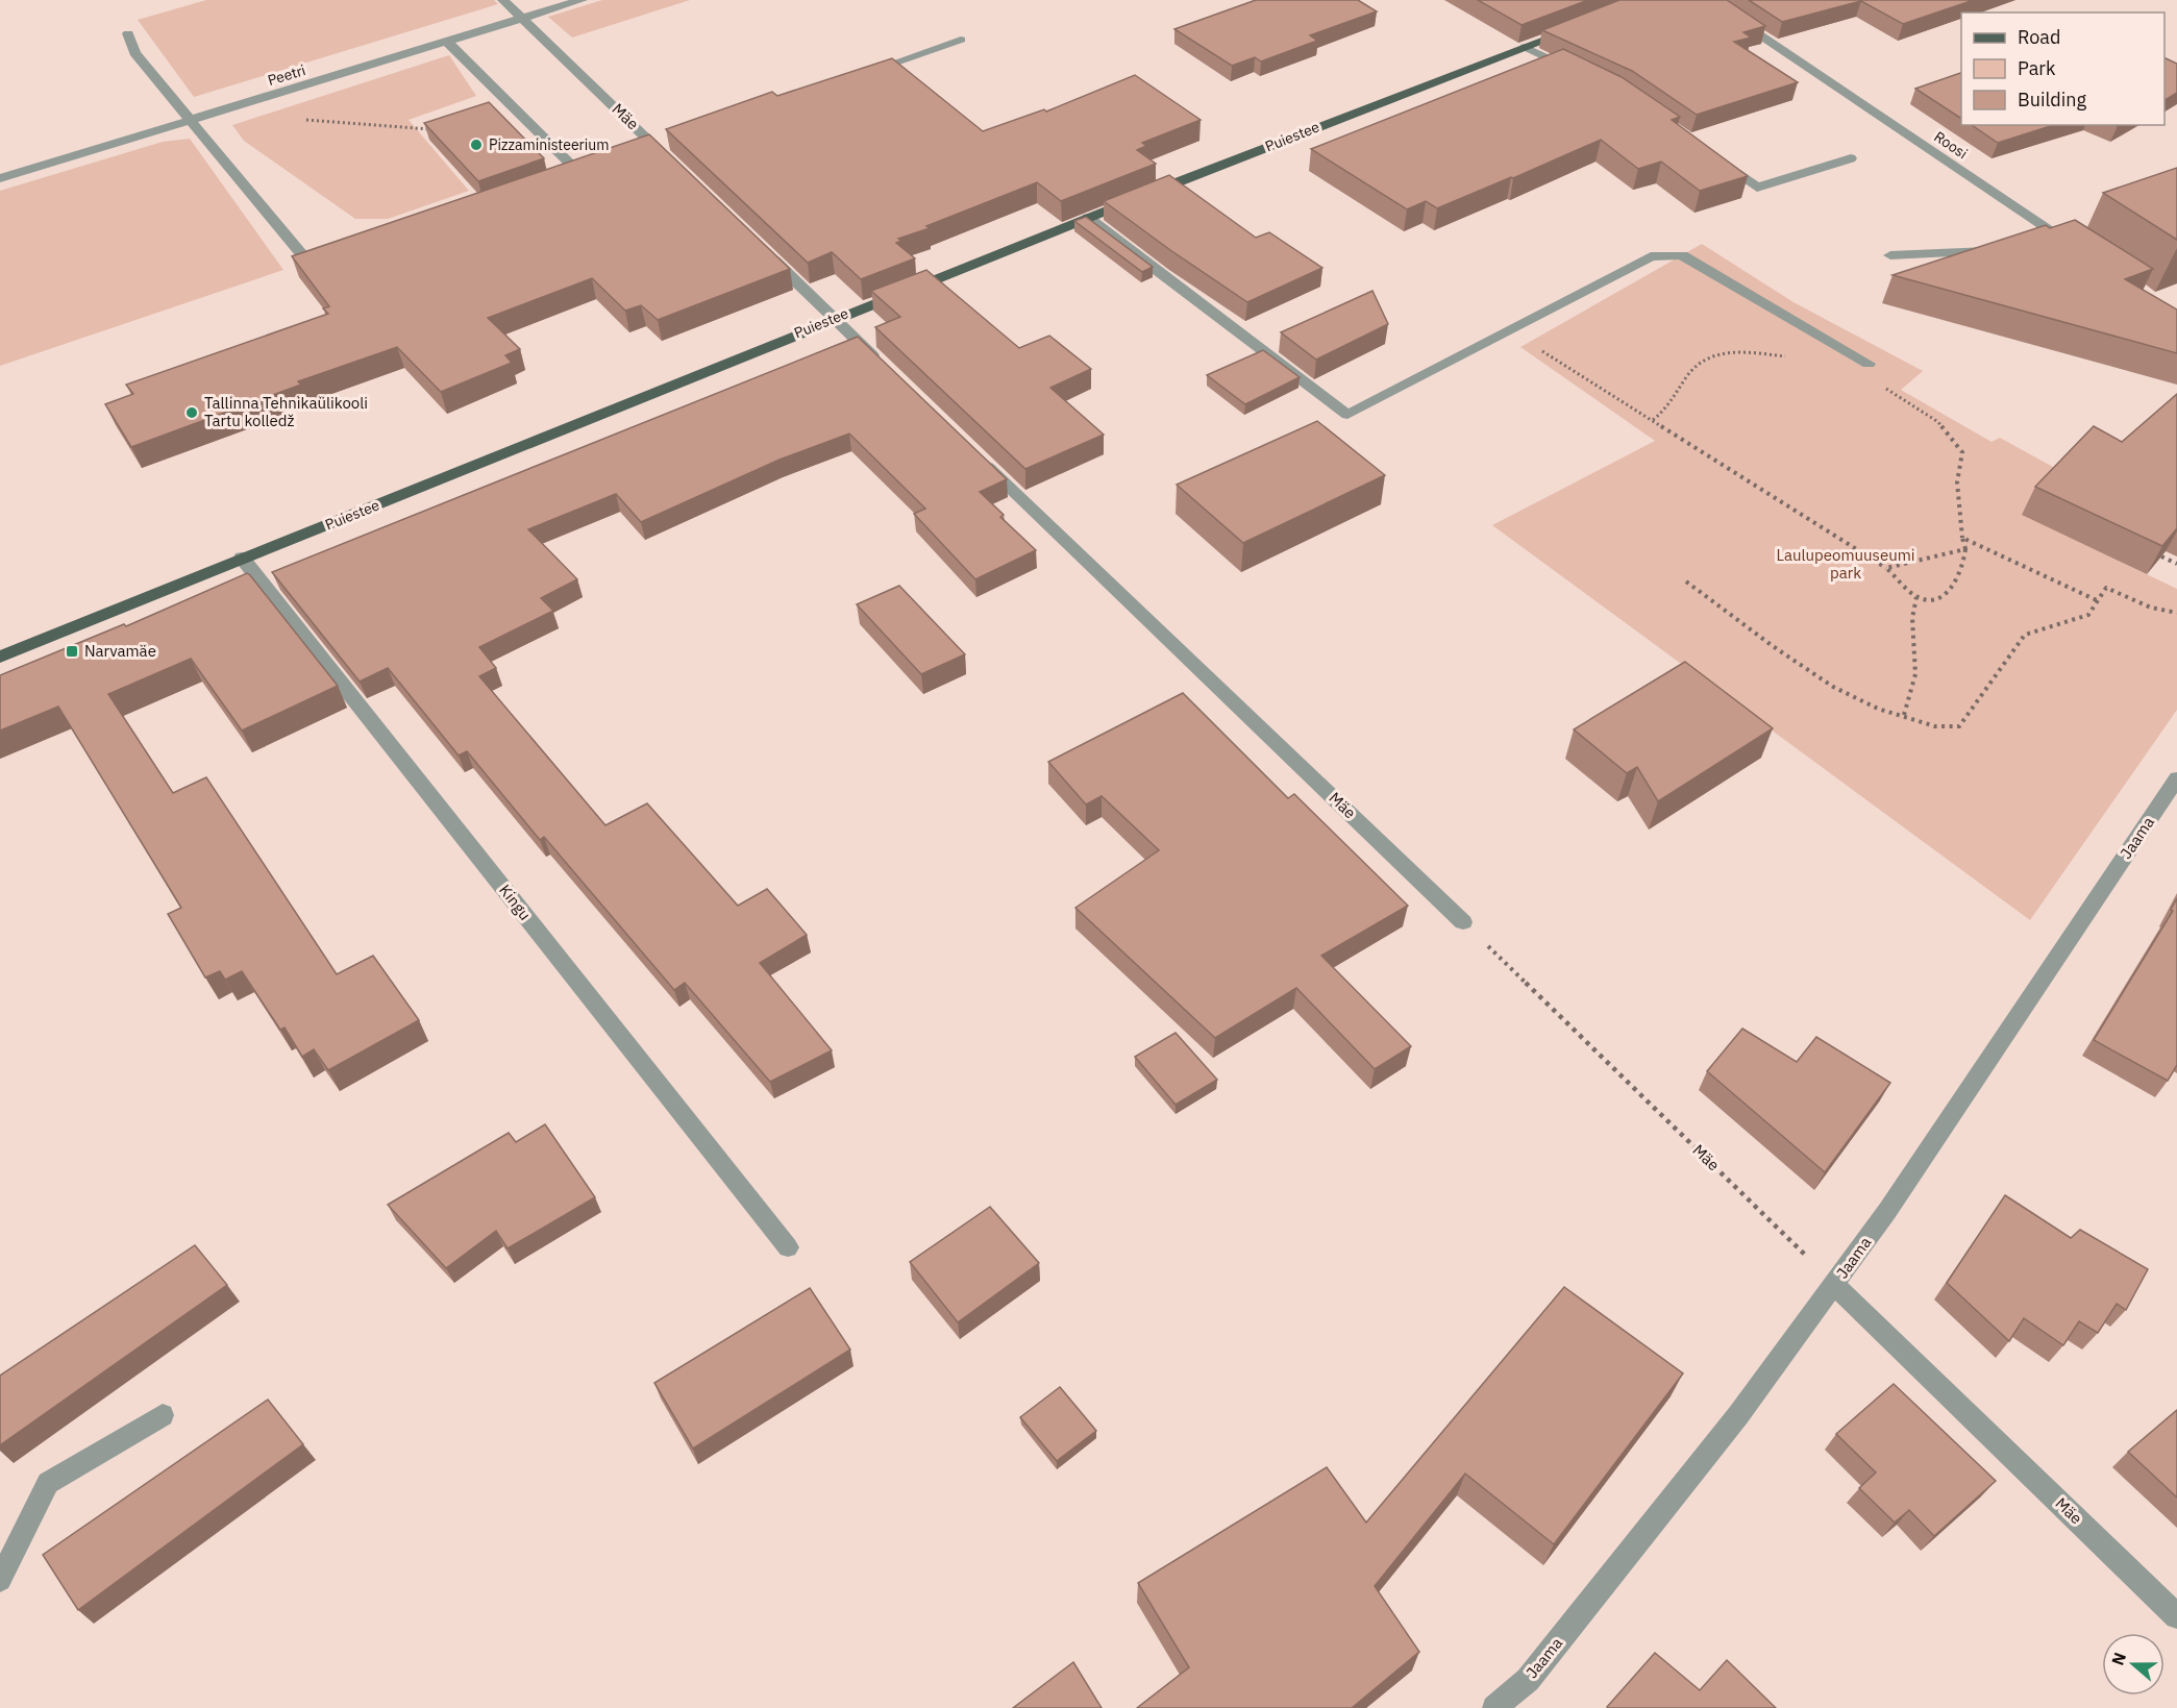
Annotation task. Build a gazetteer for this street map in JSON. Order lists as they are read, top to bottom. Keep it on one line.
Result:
{"streets":{"main road":["Puiestee"],"street":["Peetri","Mäe","Roosi","Jaama","Kingu"]},"crossings":[["Peetri","Mäe"],["Mäe","Jaama"],["Puiestee","Kingu"]],"parks":["Laulupeomuuseumi park"],"places":{"other":["Pizzaministeerium","Tallinna Tehnikaülikooli Tartu kolledž"],"transit":["Narvamäe"]},"legend":["Road","Park","Building"],"north":"left"}
